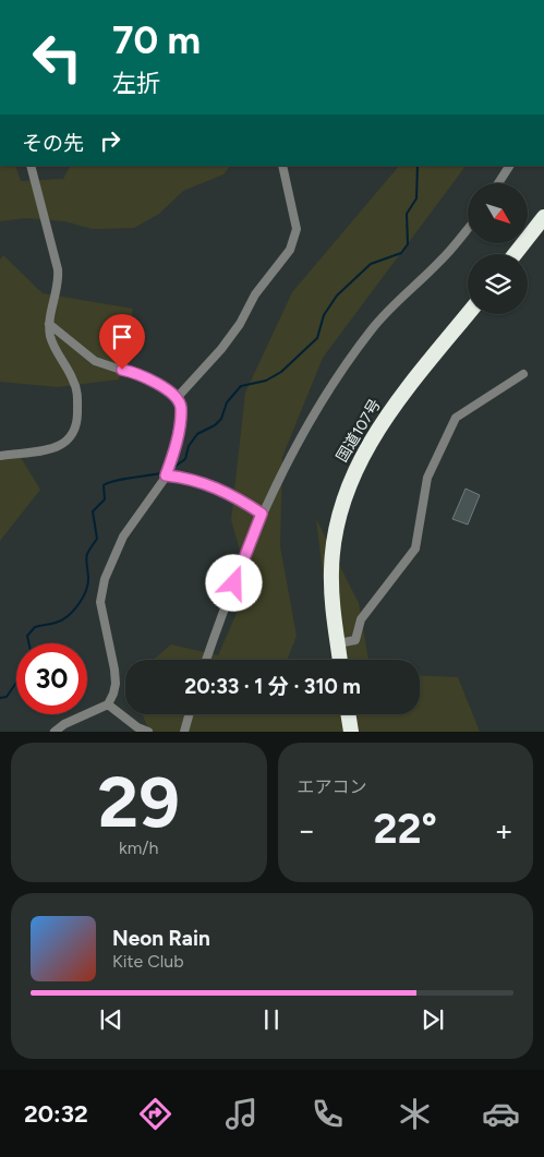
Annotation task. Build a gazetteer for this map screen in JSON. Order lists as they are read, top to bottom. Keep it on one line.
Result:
{"streets":{"highway":["国道107号"]},"north":"bottom right","page":{"turn":["70 m","左折"],"then":"その先","limit":"30","trip":"20:33 · 1 分 · 310 m","tile":[["29","km/h"],"エアコン"],"heat":["−","22°","+"],"song":["Neon Rain","Kite Club"],"tabs":"20:32"}}
